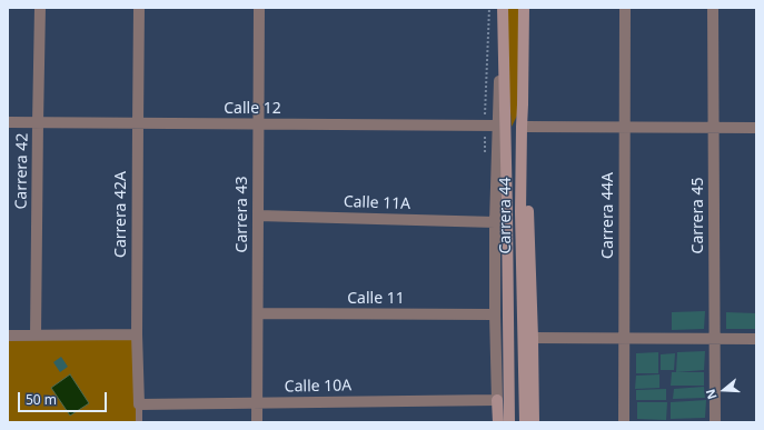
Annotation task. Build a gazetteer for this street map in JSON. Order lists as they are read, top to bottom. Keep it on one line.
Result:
{"streets":{"main road":["Carrera 44"],"street":["Calle 12","Carrera 42","Calle 11A","Carrera 42A","Carrera 43","Carrera 44A","Carrera 45","Calle 11","Calle 10A"]},"crossings":[["Calle 12","Carrera 42"],["Calle 12","Carrera 42A"],["Calle 12","Carrera 43"],["Calle 12","Carrera 44"],["Calle 11A","Carrera 43"],["Calle 11A","Carrera 44"],["Carrera 42A","Calle 10A"],["Carrera 43","Calle 11"],["Carrera 43","Calle 10A"],["Carrera 44","Calle 11"],["Carrera 44","Calle 10A"]],"scale_bar":"50 m","north":"left"}
